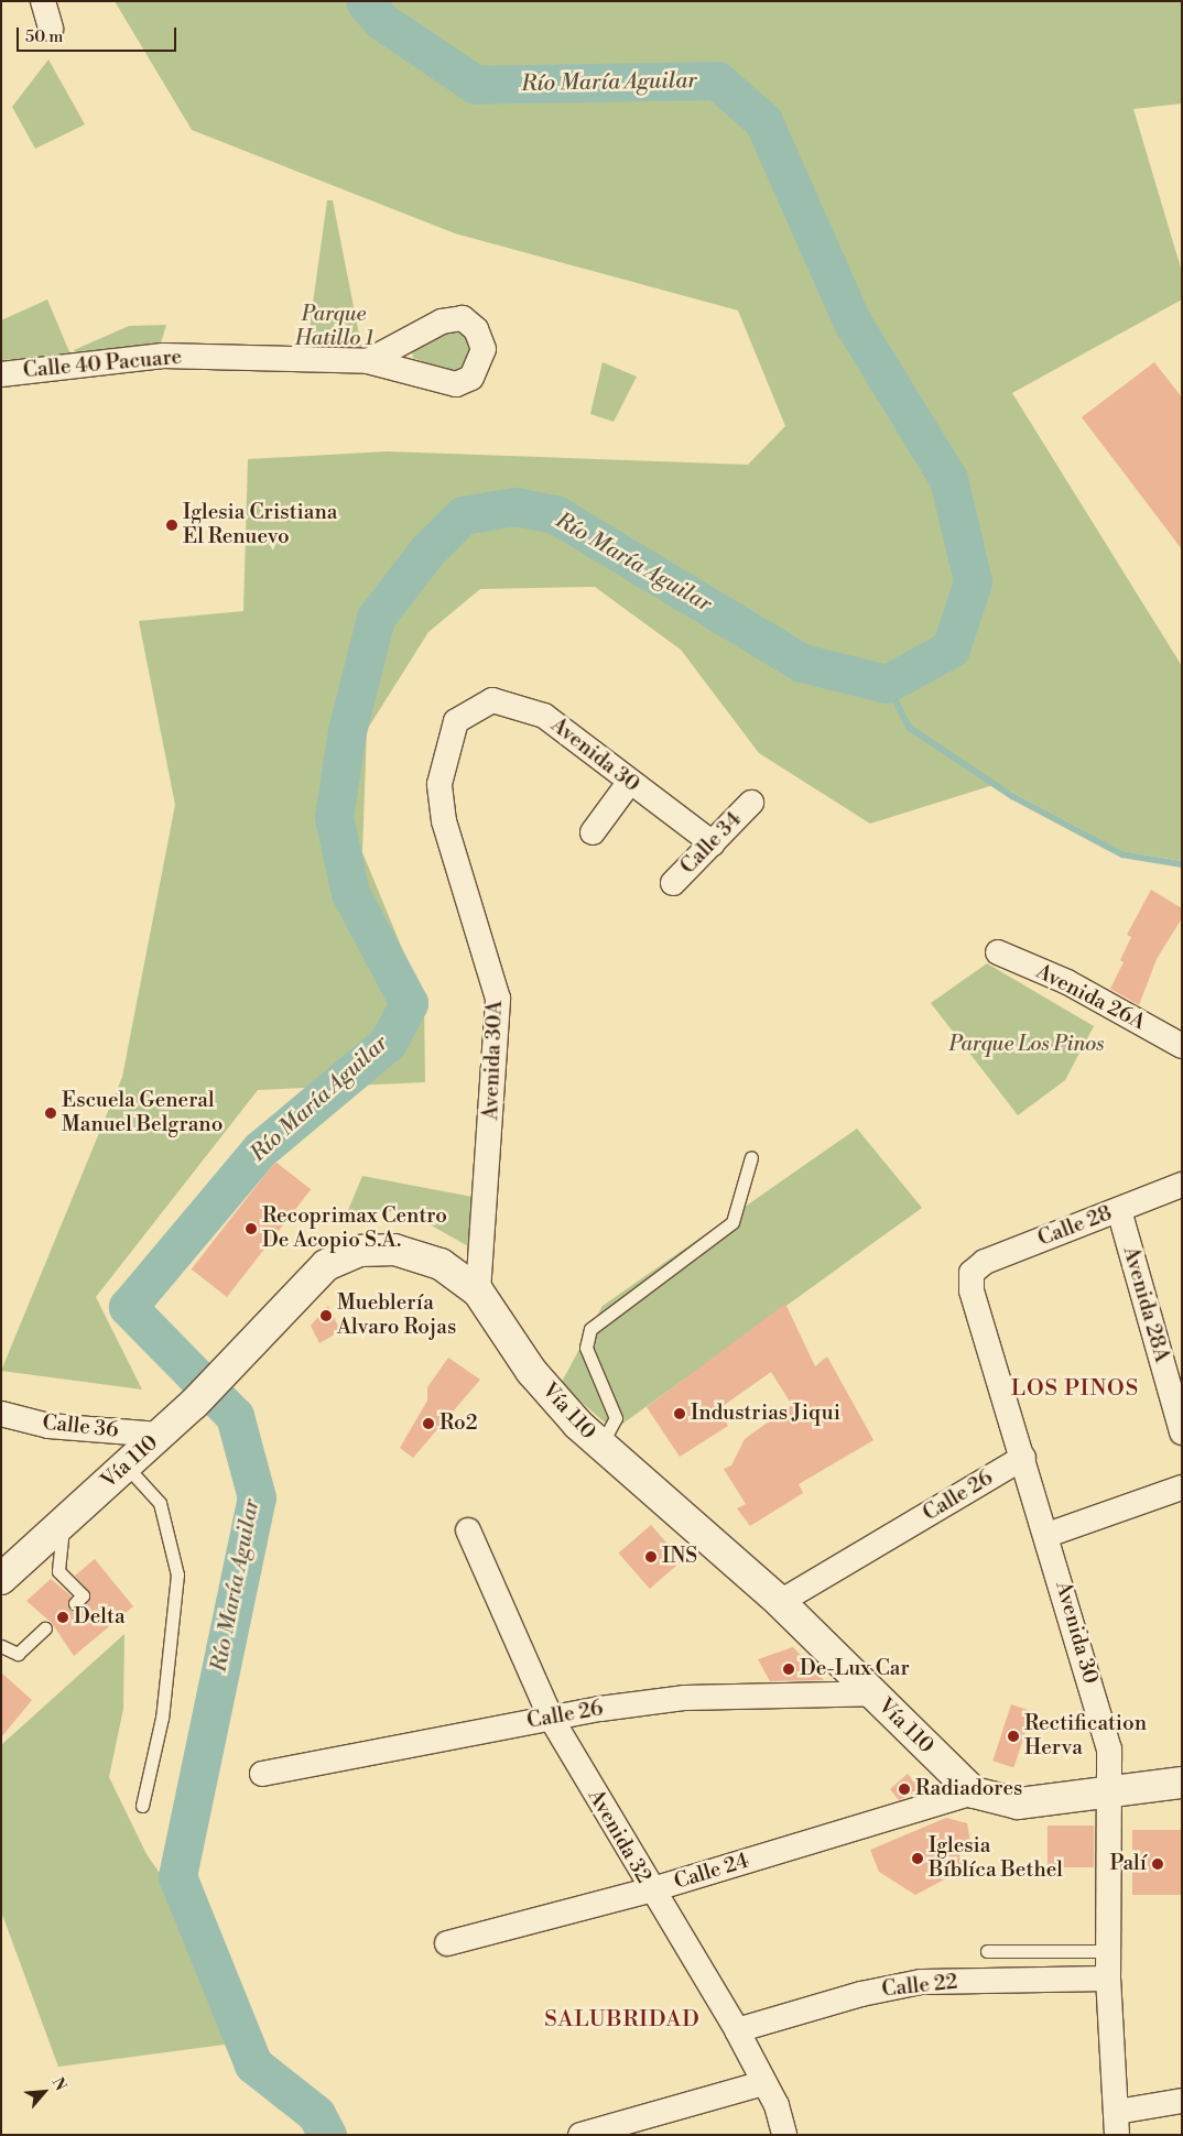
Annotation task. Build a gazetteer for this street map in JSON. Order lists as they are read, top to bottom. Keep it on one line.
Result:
{"streets":{"main road":["Vía 110"],"street":["Calle 40 Pacuare","Avenida 30","Calle 34","Avenida 26A","Avenida 30A","Calle 28","Avenida 28A","Calle 36","Calle 26","Avenida 32","Calle 24","Calle 22"]},"crossings":[["Avenida 30","Calle 34"],["Avenida 30","Avenida 30A"],["Avenida 30","Calle 28"],["Avenida 30","Calle 26"],["Avenida 30","Calle 22"],["Avenida 30A","Vía 110"],["Calle 28","Avenida 28A"],["Vía 110","Calle 36"],["Vía 110","Calle 26"],["Vía 110","Calle 24"],["Calle 26","Avenida 32"],["Avenida 32","Calle 24"],["Avenida 32","Calle 22"]],"districts":["LOS PINOS","SALUBRIDAD"],"water":["Río María Aguilar"],"parks":["Parque Hatillo 1","Parque Los Pinos"],"places":["Iglesia Cristiana El Renuevo","Escuela General Manuel Belgrano","Recoprimax Centro De Acopio S.A.","Mueblería Alvaro Rojas","Industrias Jiqui","Ro2","INS","Delta","De-Lux Car","Rectification Herva","Radiadores","Iglesia Bíblíca Bethel","Palí"],"scale_bar":"50 m","north":"top right"}
